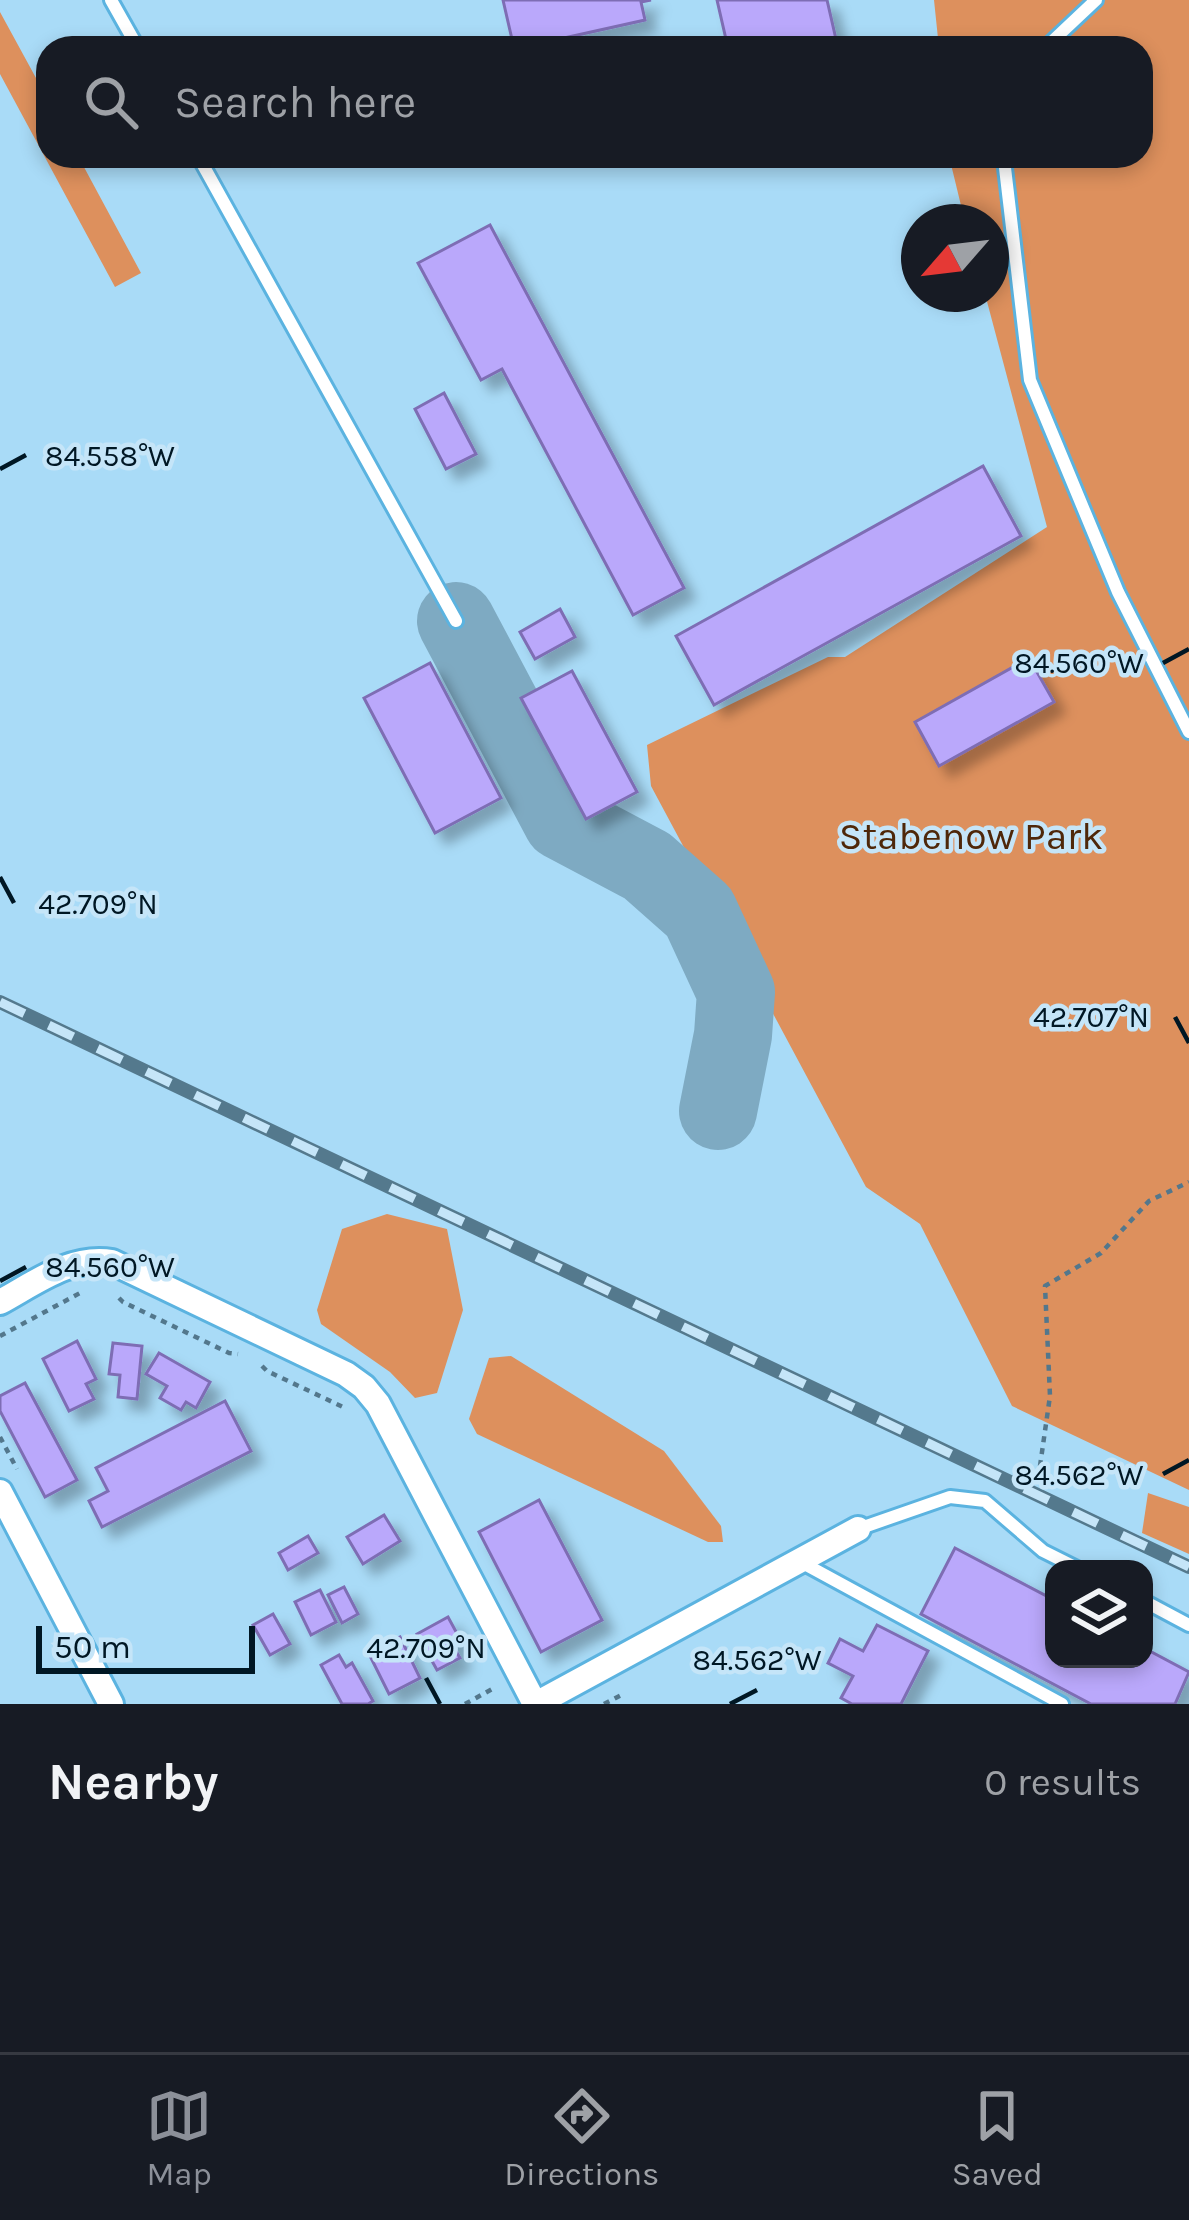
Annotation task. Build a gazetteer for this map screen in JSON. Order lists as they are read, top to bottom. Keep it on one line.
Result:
{"parks":["Stabenow Park"],"scale_bar":"50 m","north":"bottom left","page":{"search":"Search here","scale":"50 m","heading":["Nearby","0 results"],"nav":["Map","Directions","Saved"]},"coordinates":["84.558°W","84.560°W","42.709°N","42.707°N","84.562°W"]}
